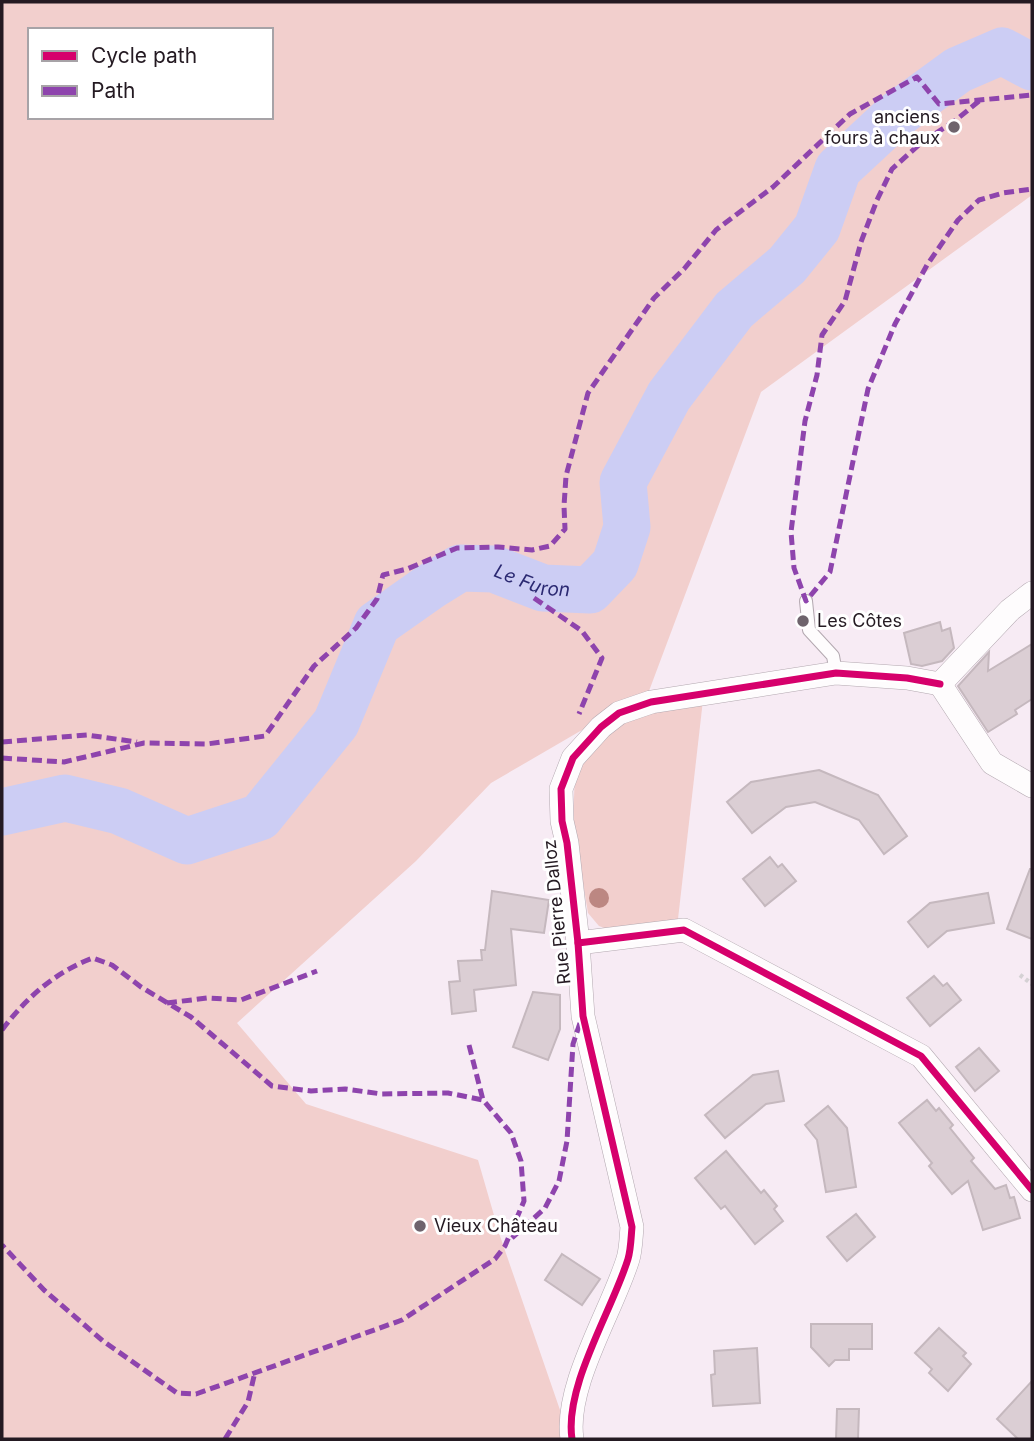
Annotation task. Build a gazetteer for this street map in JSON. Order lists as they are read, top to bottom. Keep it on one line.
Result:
{"streets":{"street":["Rue Pierre Dalloz"]},"water":["Le Furon"],"places":["anciens fours à chaux","Les Côtes","Vieux Château"],"legend":["Cycle path","Path"]}
